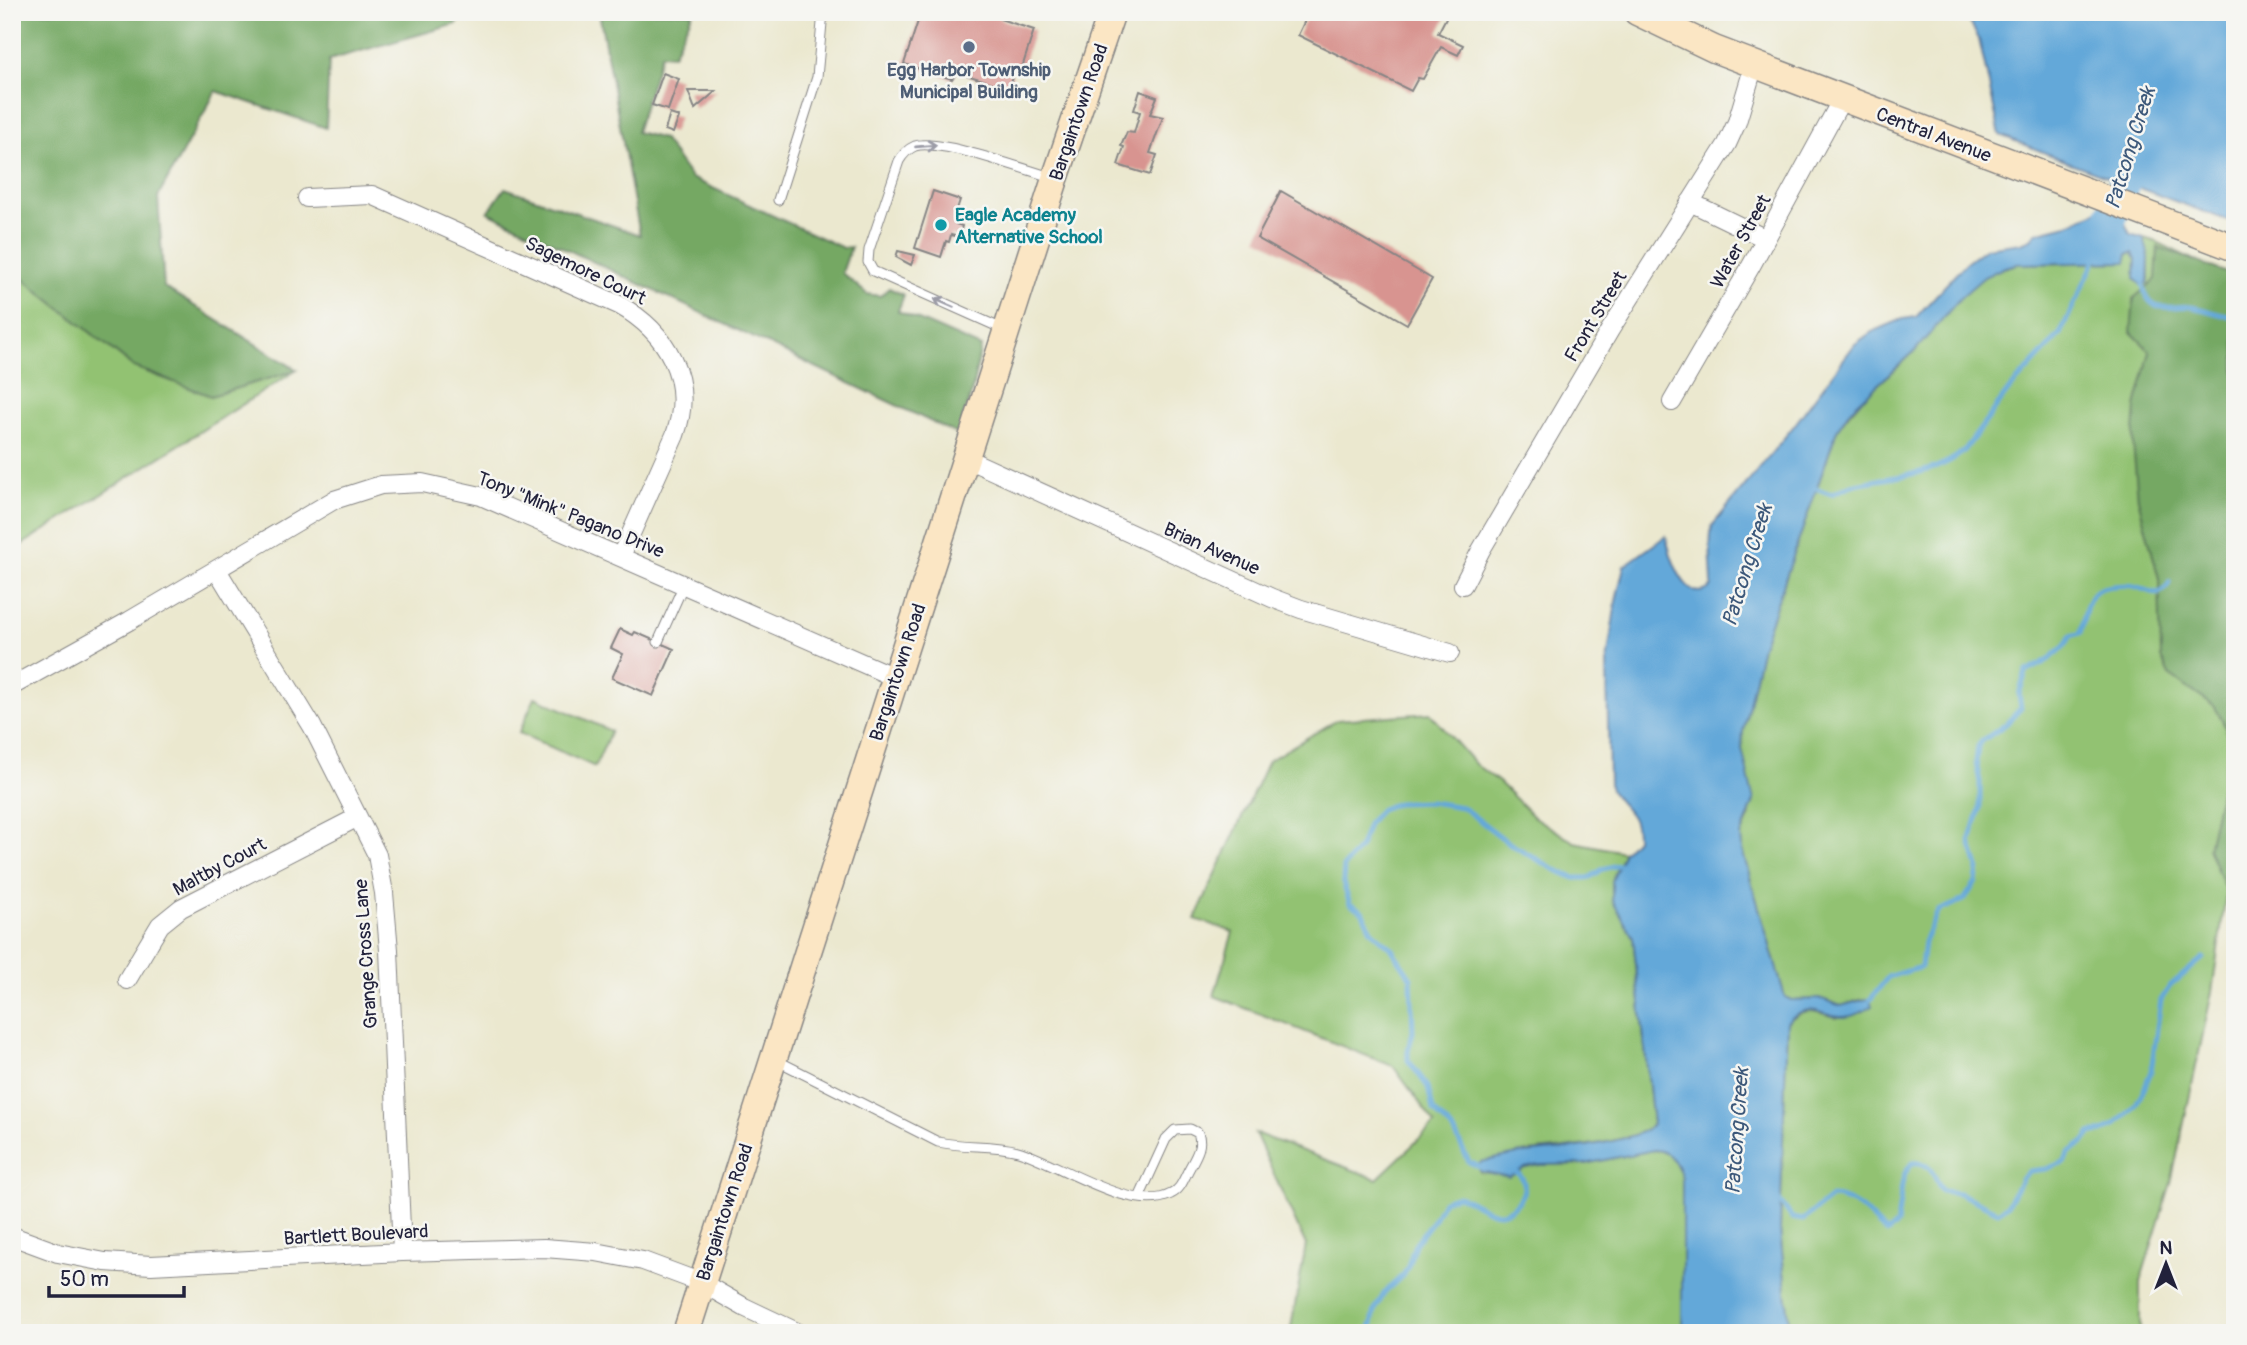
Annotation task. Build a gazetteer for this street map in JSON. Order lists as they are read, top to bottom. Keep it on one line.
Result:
{"streets":{"main road":["Bargaintown Road","Central Avenue"],"street":["Water Street","Sagemore Court","Front Street","Tony \"Mink\" Pagano Drive","Brian Avenue","Maltby Court","Grange Cross Lane","Bartlett Boulevard"]},"crossings":[["Bargaintown Road","Tony \"Mink\" Pagano Drive"],["Bargaintown Road","Brian Avenue"],["Bargaintown Road","Bartlett Boulevard"],["Central Avenue","Water Street"],["Central Avenue","Front Street"],["Sagemore Court","Tony \"Mink\" Pagano Drive"],["Tony \"Mink\" Pagano Drive","Grange Cross Lane"],["Maltby Court","Grange Cross Lane"],["Grange Cross Lane","Bartlett Boulevard"]],"water":["Patcong Creek"],"places":["Egg Harbor Township Municipal Building","Eagle Academy Alternative School"],"scale_bar":"50 m","north":"top"}
